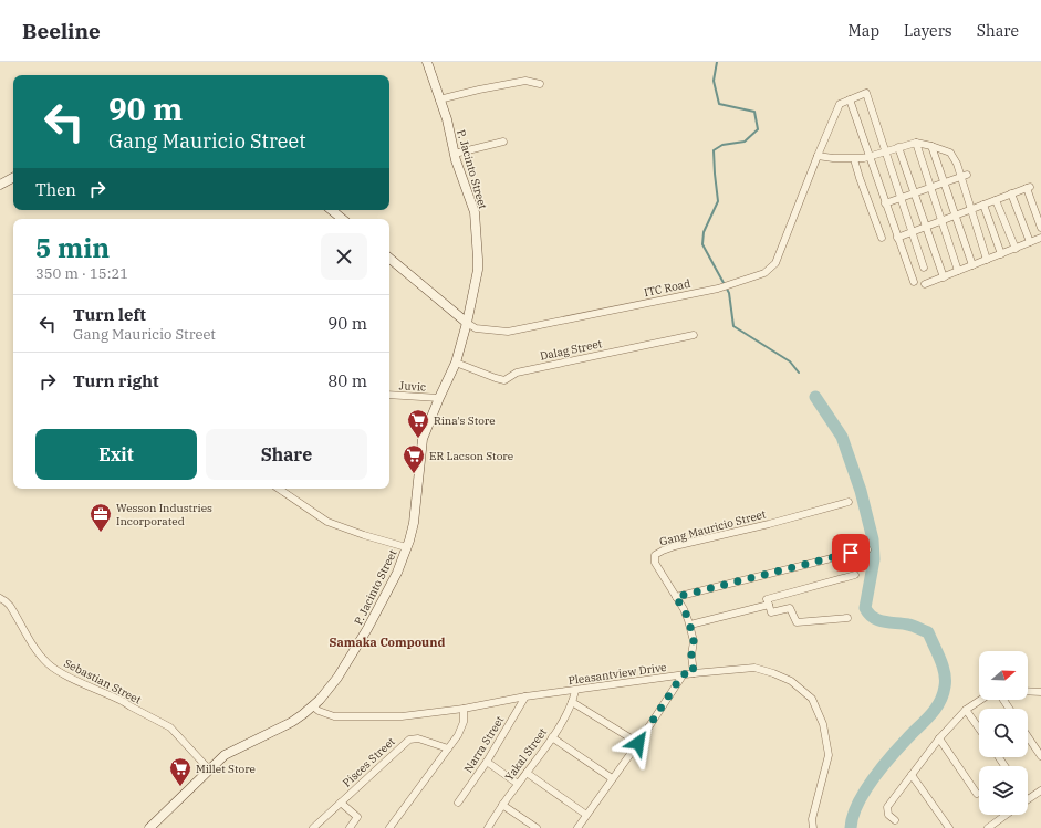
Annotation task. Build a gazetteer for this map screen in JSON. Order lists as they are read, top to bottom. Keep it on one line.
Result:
{"streets":{"street":["P. Jacinto Street","ITC Road","Dalag Street","Juvic","Gang Mauricio Street","Pleasantview Drive","Sebastian Street","Narra Street","Yakal Street","Pisces Street"]},"crossings":[["P. Jacinto Street","ITC Road"],["P. Jacinto Street","Dalag Street"],["P. Jacinto Street","Juvic"],["P. Jacinto Street","Pleasantview Drive"],["P. Jacinto Street","Sebastian Street"],["Gang Mauricio Street","Pleasantview Drive"],["Pleasantview Drive","Narra Street"],["Pleasantview Drive","Yakal Street"]],"districts":["Samaka Compound"],"places":{"supermarket":["Rina's Store","ER Lacson Store","Millet Store"],"office":["Wesson Industries Incorporated"]},"north":"right","page":{"header":"Beeline","nav":["Map","Layers","Share"],"turn":["90 m","Gang Mauricio Street"],"then":"Then","heading":["5 min","350 m · 15:21"],"list":[{"name":"Turn left","note":"Gang Mauricio Street","value":"90 m"},{"name":"Turn right","value":"80 m"}],"buttons":["Exit","Share"]}}
